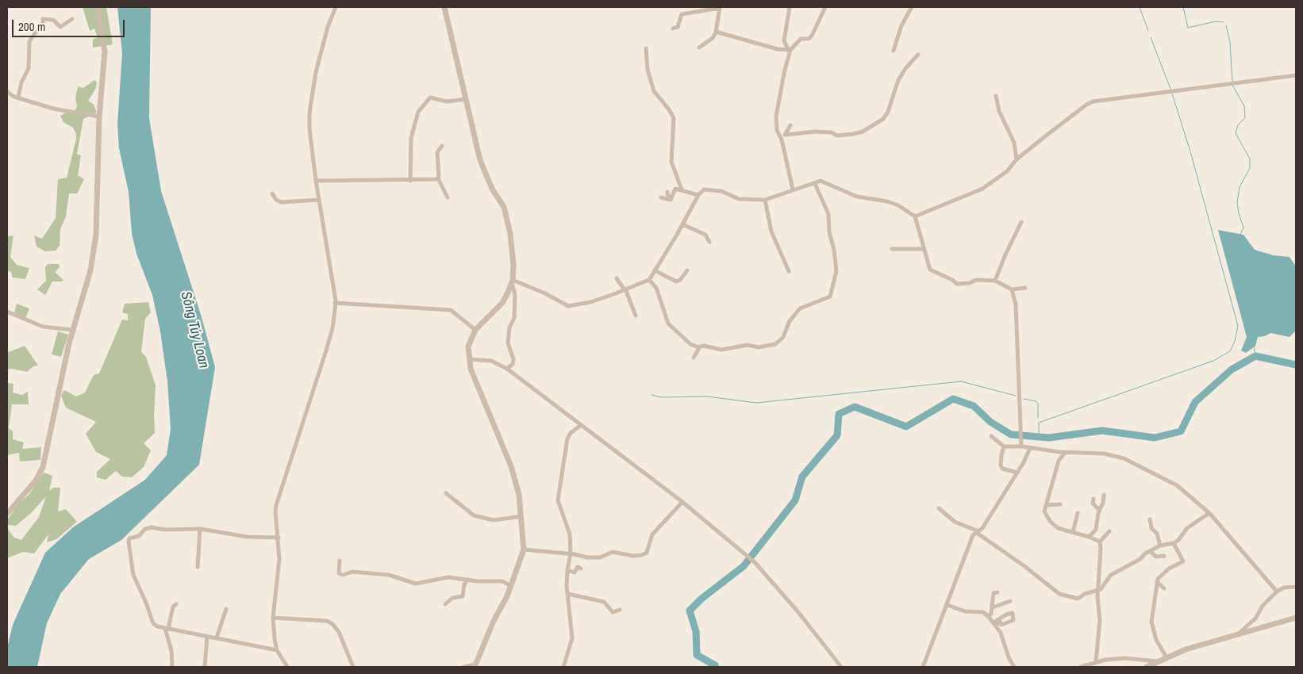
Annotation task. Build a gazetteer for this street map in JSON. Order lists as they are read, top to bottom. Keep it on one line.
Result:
{"water":["Sông Túy Loan"],"scale_bar":"200 m"}
